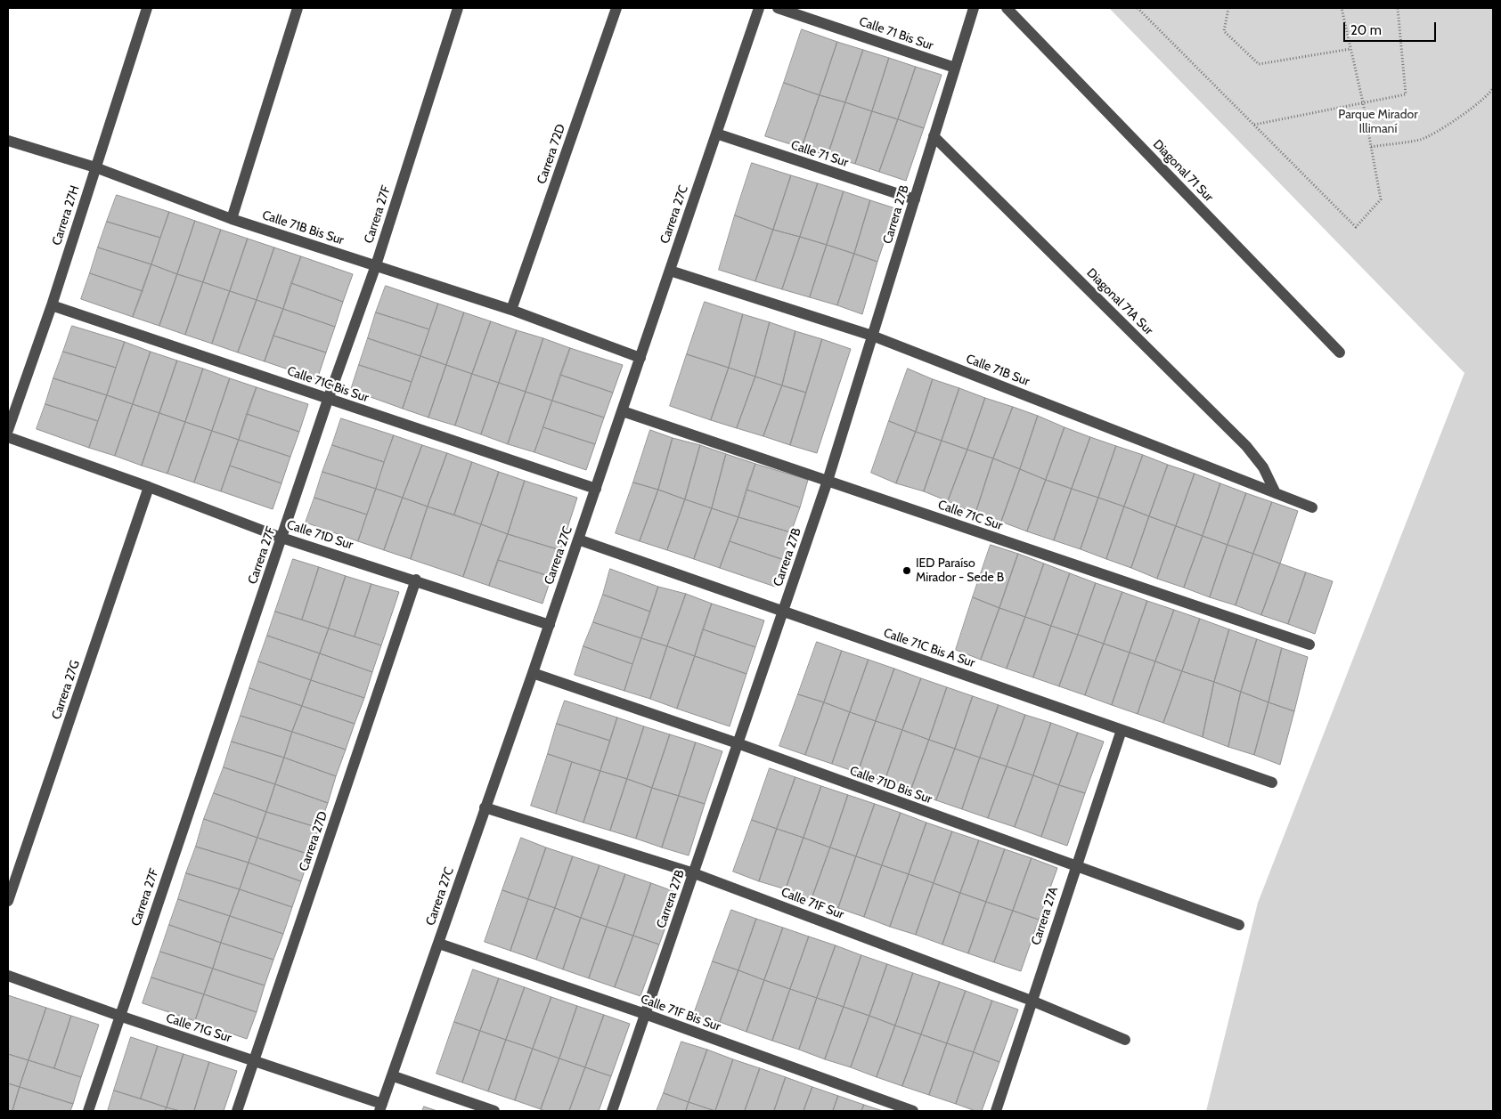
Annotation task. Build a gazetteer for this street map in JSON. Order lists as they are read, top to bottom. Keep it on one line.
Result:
{"streets":{"street":["Calle 71 Bis Sur","Carrera 72D","Calle 71 Sur","Diagonal 71 Sur","Carrera 27F","Carrera 27C","Carrera 27B","Carrera 27H","Calle 71B Bis Sur","Diagonal 71A Sur","Calle 71B Sur","Calle 71C Bis Sur","Calle 71C Sur","Calle 71D Sur","Calle 71C Bis A Sur","Carrera 27G","Calle 71D Bis Sur","Carrera 27D","Calle 71F Sur","Carrera 27A","Calle 71F Bis Sur","Calle 71G Sur"]},"crossings":[["Calle 71 Bis Sur","Carrera 27B"],["Carrera 72D","Calle 71B Bis Sur"],["Calle 71 Sur","Carrera 27C"],["Calle 71 Sur","Carrera 27B"],["Carrera 27F","Calle 71B Bis Sur"],["Carrera 27F","Calle 71C Bis Sur"],["Carrera 27F","Calle 71D Sur"],["Carrera 27F","Calle 71G Sur"],["Carrera 27C","Calle 71B Bis Sur"],["Carrera 27C","Calle 71B Sur"],["Carrera 27C","Calle 71C Bis Sur"],["Carrera 27C","Calle 71C Sur"],["Carrera 27C","Calle 71D Sur"],["Carrera 27C","Calle 71C Bis A Sur"],["Carrera 27C","Calle 71D Bis Sur"],["Carrera 27C","Calle 71F Sur"],["Carrera 27C","Calle 71F Bis Sur"],["Carrera 27C","Calle 71G Sur"],["Carrera 27B","Diagonal 71A Sur"],["Carrera 27B","Calle 71B Sur"],["Carrera 27B","Calle 71C Sur"],["Carrera 27B","Calle 71C Bis A Sur"],["Carrera 27B","Calle 71D Bis Sur"],["Carrera 27B","Calle 71F Sur"],["Carrera 27B","Calle 71F Bis Sur"],["Carrera 27H","Calle 71B Bis Sur"],["Carrera 27H","Calle 71C Bis Sur"],["Diagonal 71A Sur","Calle 71B Sur"],["Calle 71D Sur","Carrera 27G"],["Calle 71D Sur","Carrera 27D"],["Calle 71C Bis A Sur","Carrera 27A"],["Calle 71D Bis Sur","Carrera 27A"],["Carrera 27D","Calle 71G Sur"],["Calle 71F Sur","Carrera 27A"]],"parks":["Parque Mirador Illimaní"],"places":["IED Paraíso Mirador - Sede B"],"scale_bar":"20 m"}
